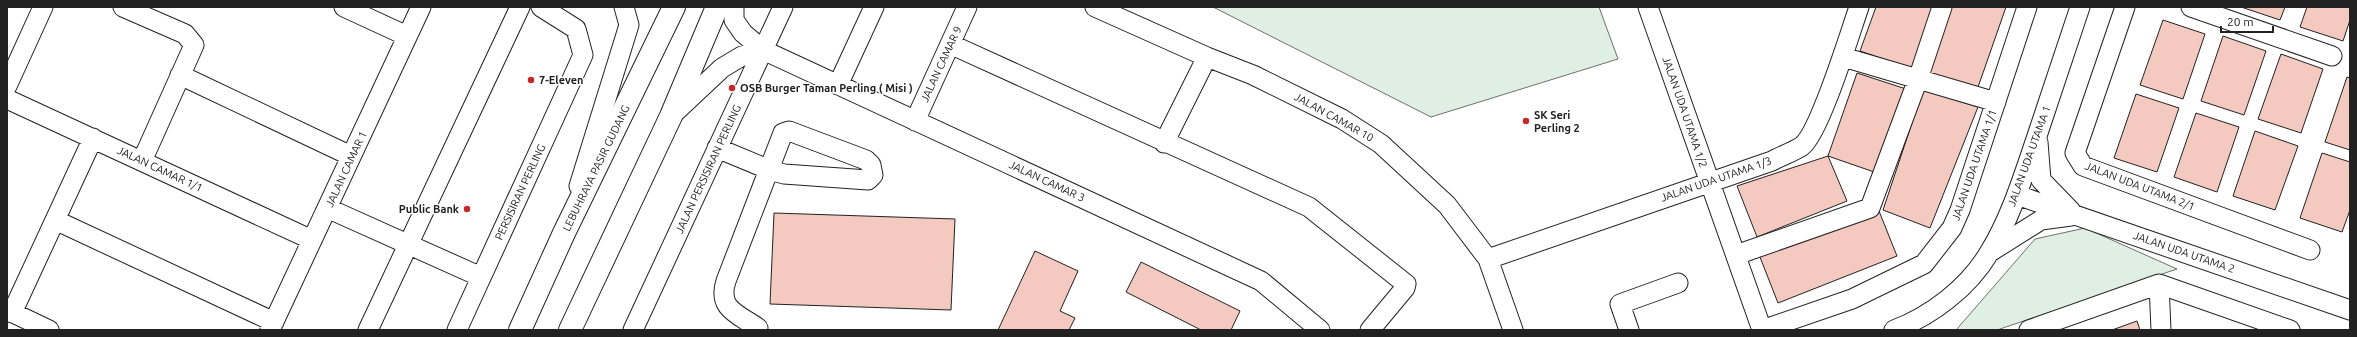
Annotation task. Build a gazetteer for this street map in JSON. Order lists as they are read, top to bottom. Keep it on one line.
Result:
{"streets":{"highway":["LEBUHRAYA PASIR GUDANG"],"street":["JALAN CAMAR 9","JALAN UDA UTAMA 1/2","JALAN CAMAR 10","JALAN UDA UTAMA 1","JALAN UDA UTAMA 1/1","JALAN CAMAR 1/1","JALAN CAMAR 1","JALAN PERSISIRAN PERLING","JALAN UDA UTAMA 1/3","JALAN CAMAR 3","JALAN UDA UTAMA 2/1","PERSISIRAN PERLING","JALAN UDA UTAMA 2"]},"crossings":[["JALAN CAMAR 9","JALAN CAMAR 3"],["JALAN UDA UTAMA 1/2","JALAN UDA UTAMA 1/1"],["JALAN UDA UTAMA 1/2","JALAN UDA UTAMA 1/3"],["JALAN CAMAR 10","JALAN UDA UTAMA 1/3"],["JALAN UDA UTAMA 1","JALAN UDA UTAMA 2"],["JALAN CAMAR 1/1","JALAN CAMAR 1"],["JALAN PERSISIRAN PERLING","JALAN CAMAR 3"]],"places":["7-Eleven","OSB Burger Taman Perling ( Misi )","SK Seri Perling 2","Public Bank"],"scale_bar":"20 m"}
